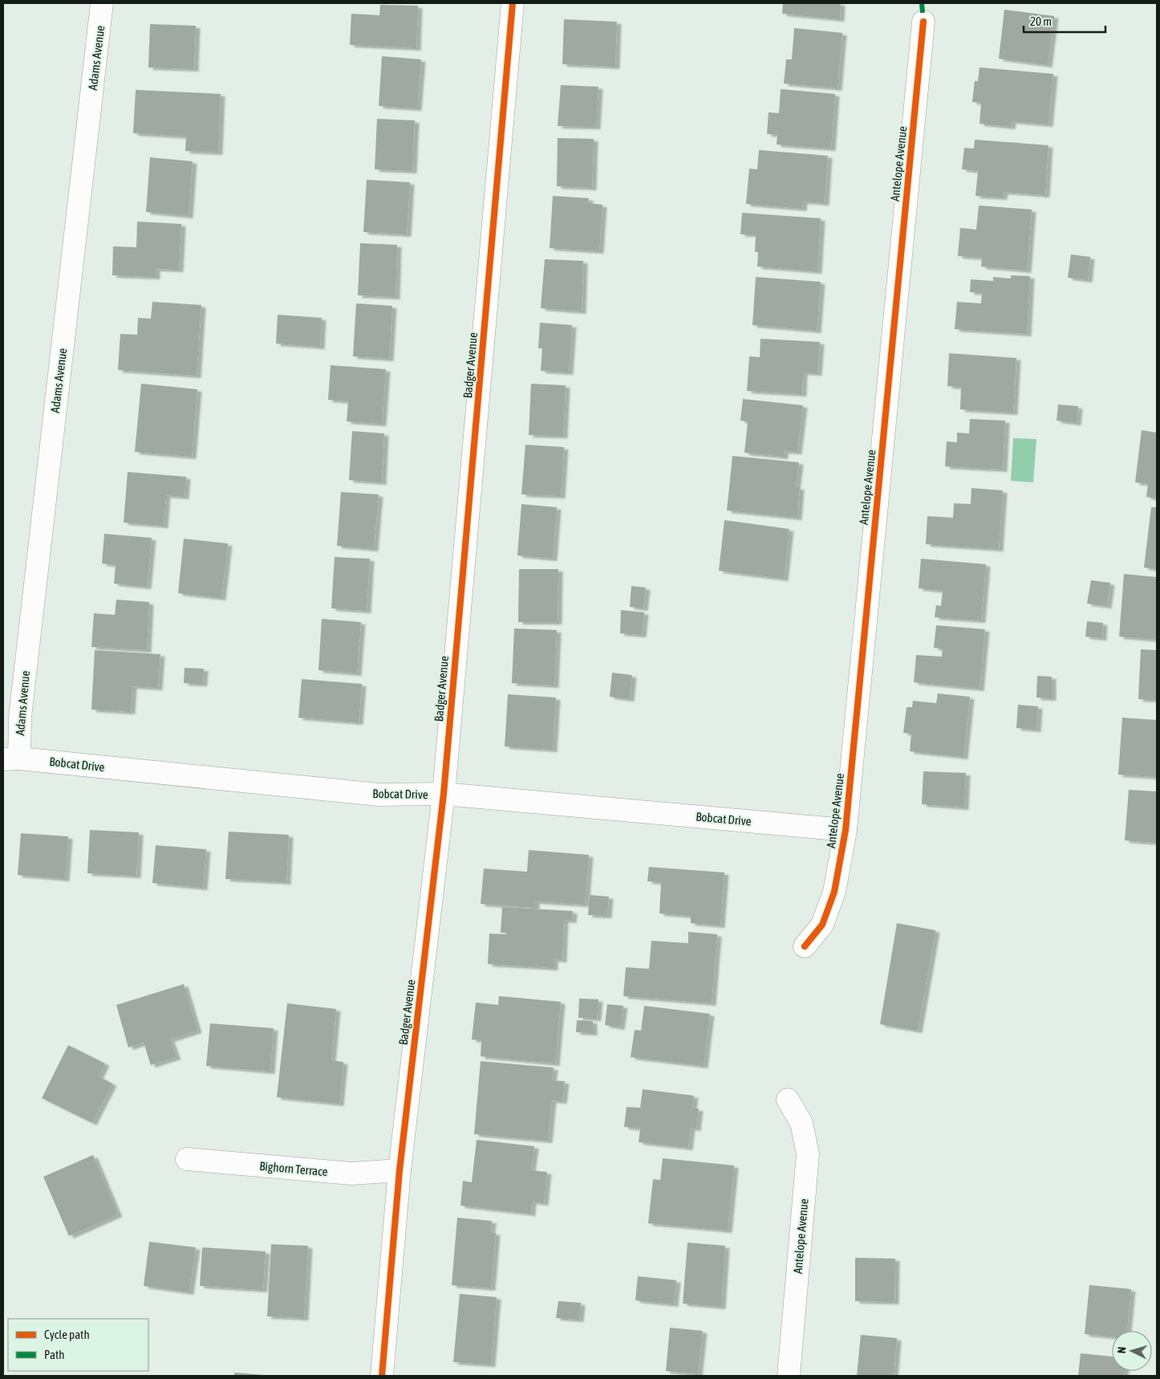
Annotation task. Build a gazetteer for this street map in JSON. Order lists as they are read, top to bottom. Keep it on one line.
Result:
{"streets":{"street":["Adams Avenue","Antelope Avenue","Badger Avenue","Bobcat Drive","Bighorn Terrace"]},"crossings":[["Adams Avenue","Bobcat Drive"],["Antelope Avenue","Bobcat Drive"],["Badger Avenue","Bobcat Drive"],["Badger Avenue","Bighorn Terrace"]],"legend":["Cycle path","Path"],"scale_bar":"20 m","north":"left"}
